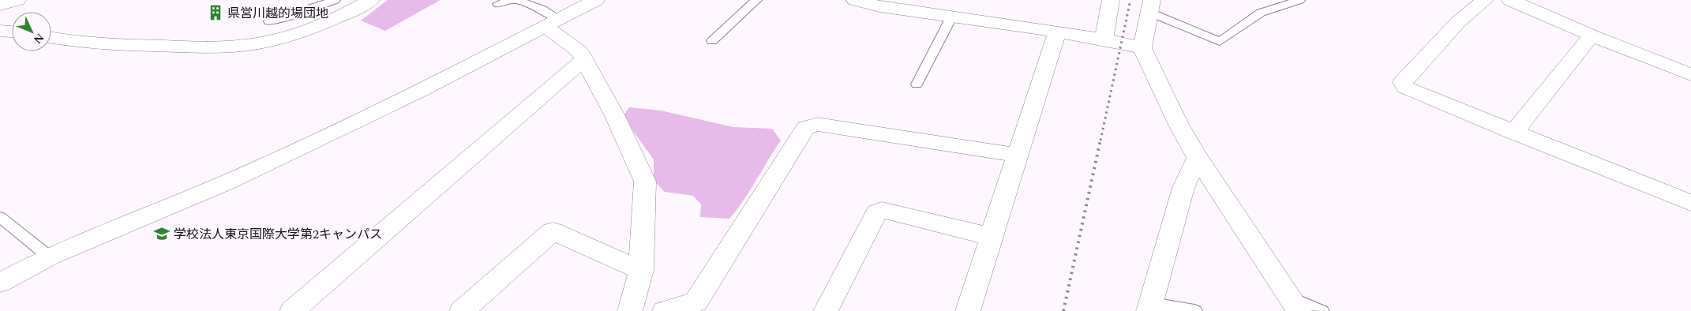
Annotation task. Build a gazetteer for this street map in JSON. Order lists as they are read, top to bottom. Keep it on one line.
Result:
{"places":{"building":["県営川越的場団地"],"school or university":["学校法人東京国際大学第2キャンパス"]},"north":"bottom right"}
